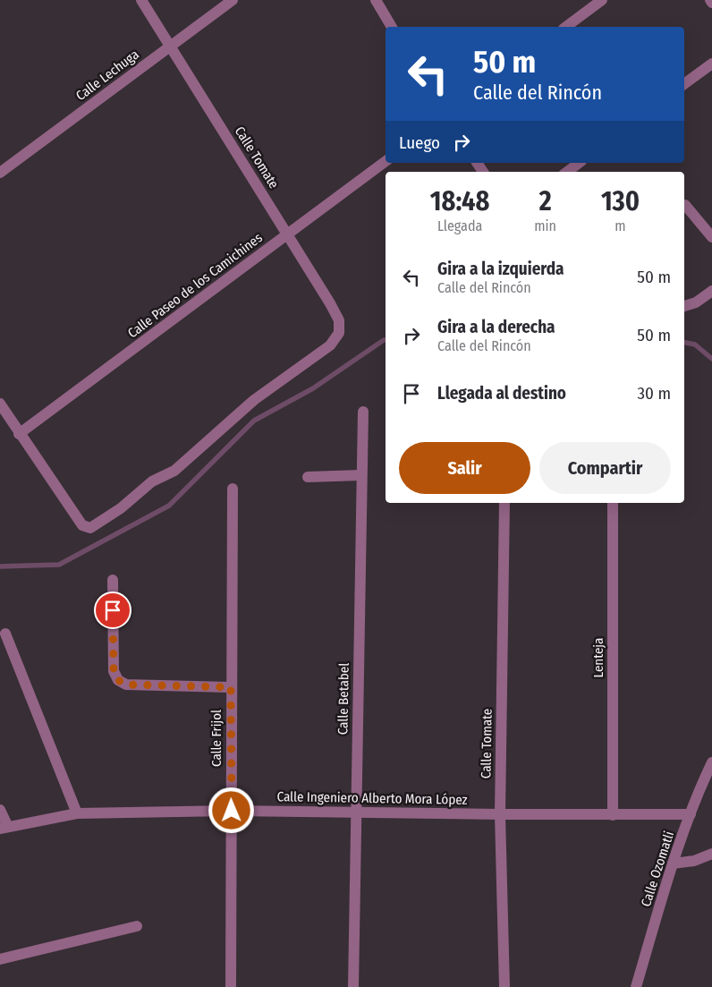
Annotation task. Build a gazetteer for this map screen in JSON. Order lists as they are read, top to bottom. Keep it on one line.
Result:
{"streets":{"street":["Calle Lechuga","Calle Tomate","Calle Paseo de los Camichines","Lenteja","Calle Betabel","Calle Frijol","Calle Ingeniero Alberto Mora López","Calle Ozomatli"]},"crossings":[["Calle Lechuga","Calle Tomate"],["Calle Tomate","Calle Paseo de los Camichines"],["Calle Tomate","Calle Ingeniero Alberto Mora López"],["Lenteja","Calle Ingeniero Alberto Mora López"],["Calle Betabel","Calle Ingeniero Alberto Mora López"],["Calle Frijol","Calle Ingeniero Alberto Mora López"],["Calle Ingeniero Alberto Mora López","Calle Ozomatli"]],"page":{"turn":["50 m","Calle del Rincón"],"then":"Luego","eta":["18:48","Llegada","2","min","130","m"],"list":[{"name":"Gira a la izquierda","note":"Calle del Rincón","value":"50 m"},{"name":"Gira a la derecha","note":"Calle del Rincón","value":"50 m"},{"name":"Llegada al destino","value":"30 m"}],"buttons":["Salir","Compartir"]}}
